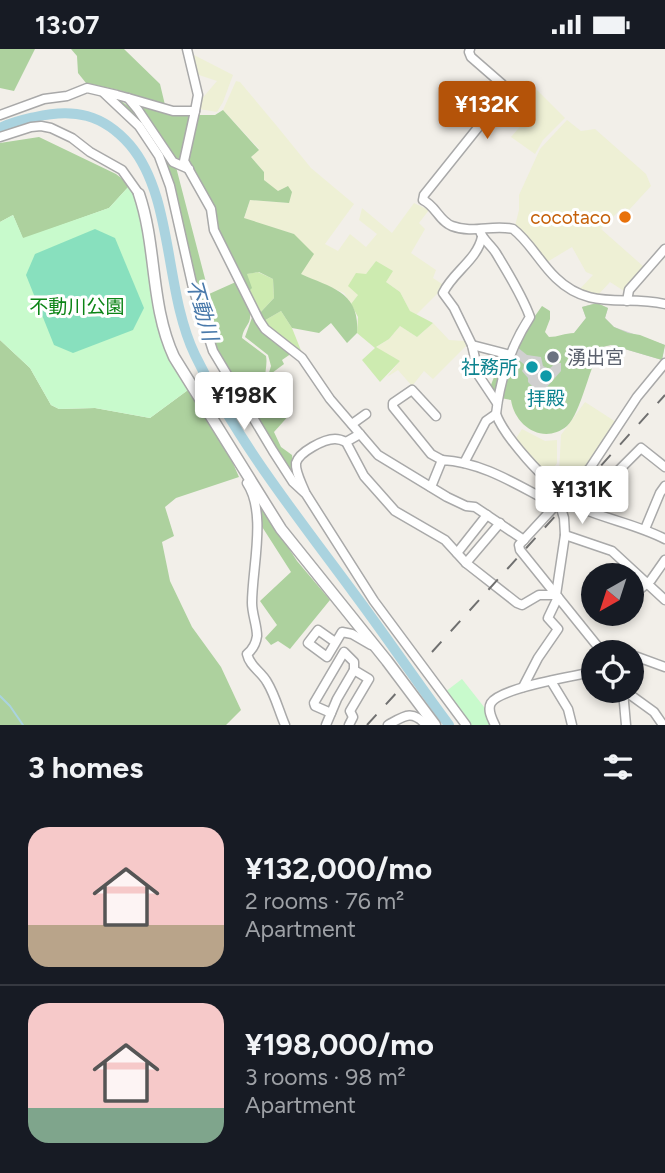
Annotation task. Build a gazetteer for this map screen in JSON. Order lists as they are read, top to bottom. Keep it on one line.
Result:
{"water":["不動川"],"parks":["不動川公園"],"places":["cocotaco","湧出宮","社務所","拝殿"],"north":"bottom left","page":{"status":"13:07","price":["¥132K","¥198K","¥131K"],"heading":"3 homes","list":[{"name":"¥132,000/mo","note":"2 rooms · 76 m² · Apartment"},{"name":"¥198,000/mo","note":"3 rooms · 98 m² · Apartment"}]}}
